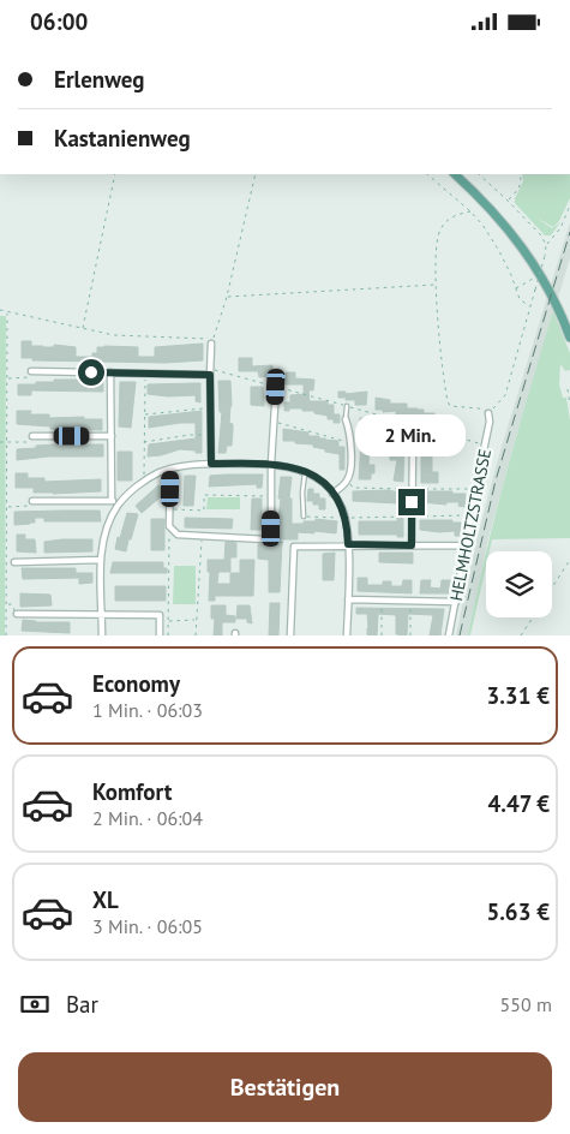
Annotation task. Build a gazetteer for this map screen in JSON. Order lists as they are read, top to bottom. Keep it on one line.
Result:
{"streets":{"street":["HELMHOLTZSTRASSE"]},"page":{"status":"06:00","banner":["Erlenweg","Kastanienweg"],"bubble":"2 Min.","list":[{"name":"Economy","note":"1 Min. · 06:03","value":"3.31 €"},{"name":"Komfort","note":"2 Min. · 06:04","value":"4.47 €"},{"name":"XL","note":"3 Min. · 06:05","value":"5.63 €"}],"pay":["Bar","550 m"],"buttons":"Bestätigen"}}
